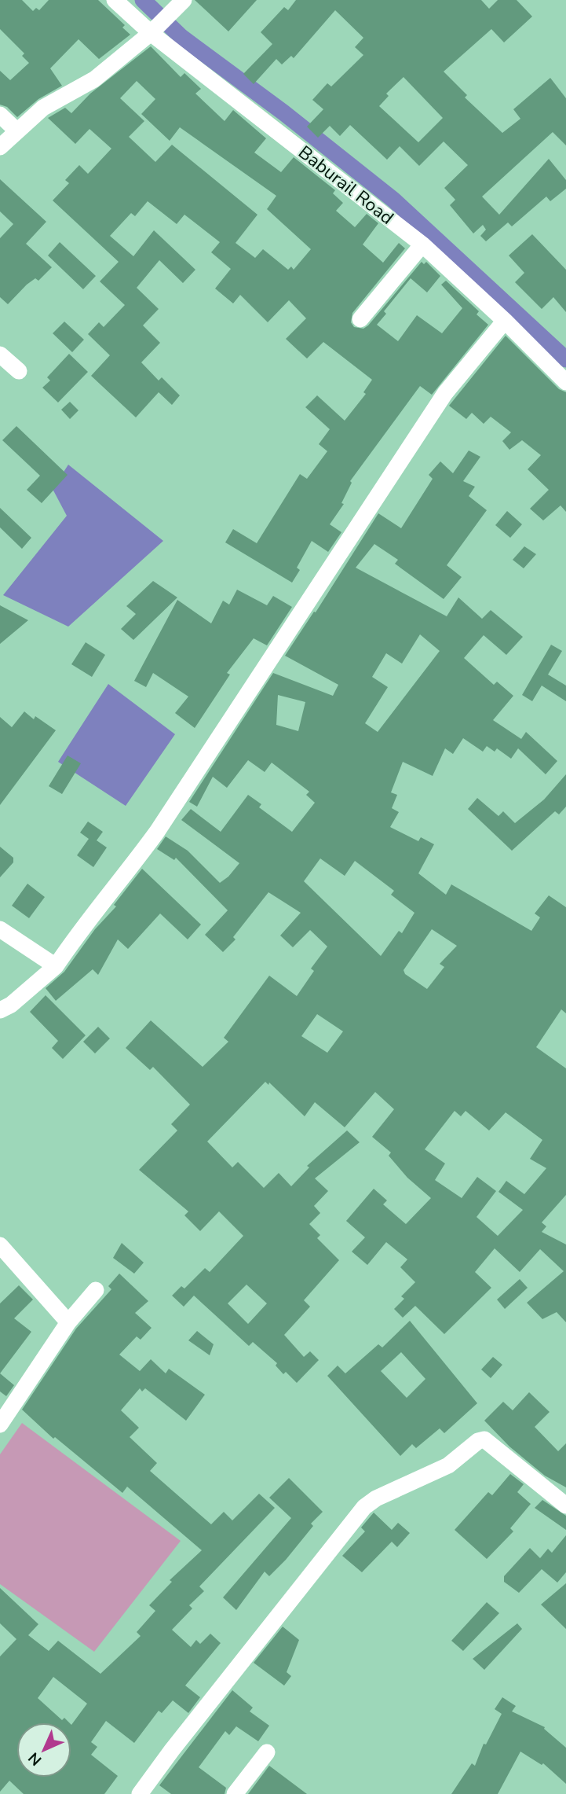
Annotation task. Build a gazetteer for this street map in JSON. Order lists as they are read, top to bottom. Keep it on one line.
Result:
{"streets":{"street":["Baburail Road"]},"north":"bottom left"}
